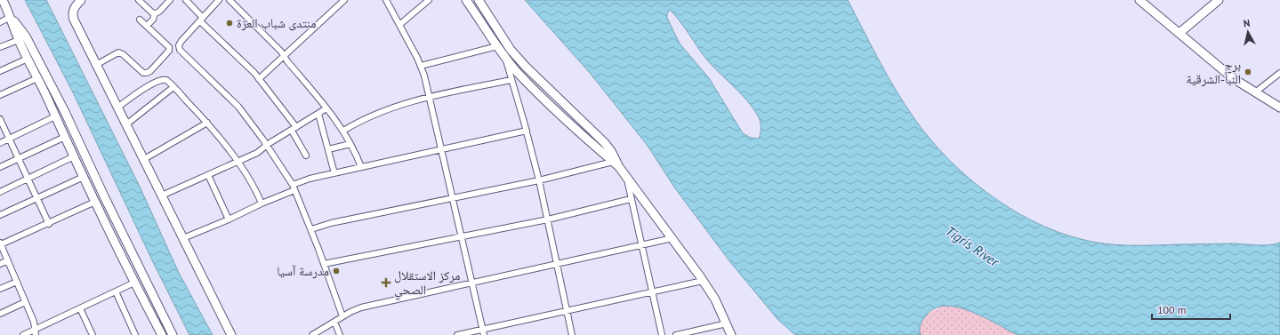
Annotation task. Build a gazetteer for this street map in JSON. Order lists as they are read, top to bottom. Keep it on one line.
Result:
{"water":["Tigris River"],"places":{"other":["منتدى شباب العزة","برج النبأ-الشرقية","مدرسة آسيا"],"health":["مركز الاستقلال الصحي"]},"scale_bar":"100 m","north":"top"}
